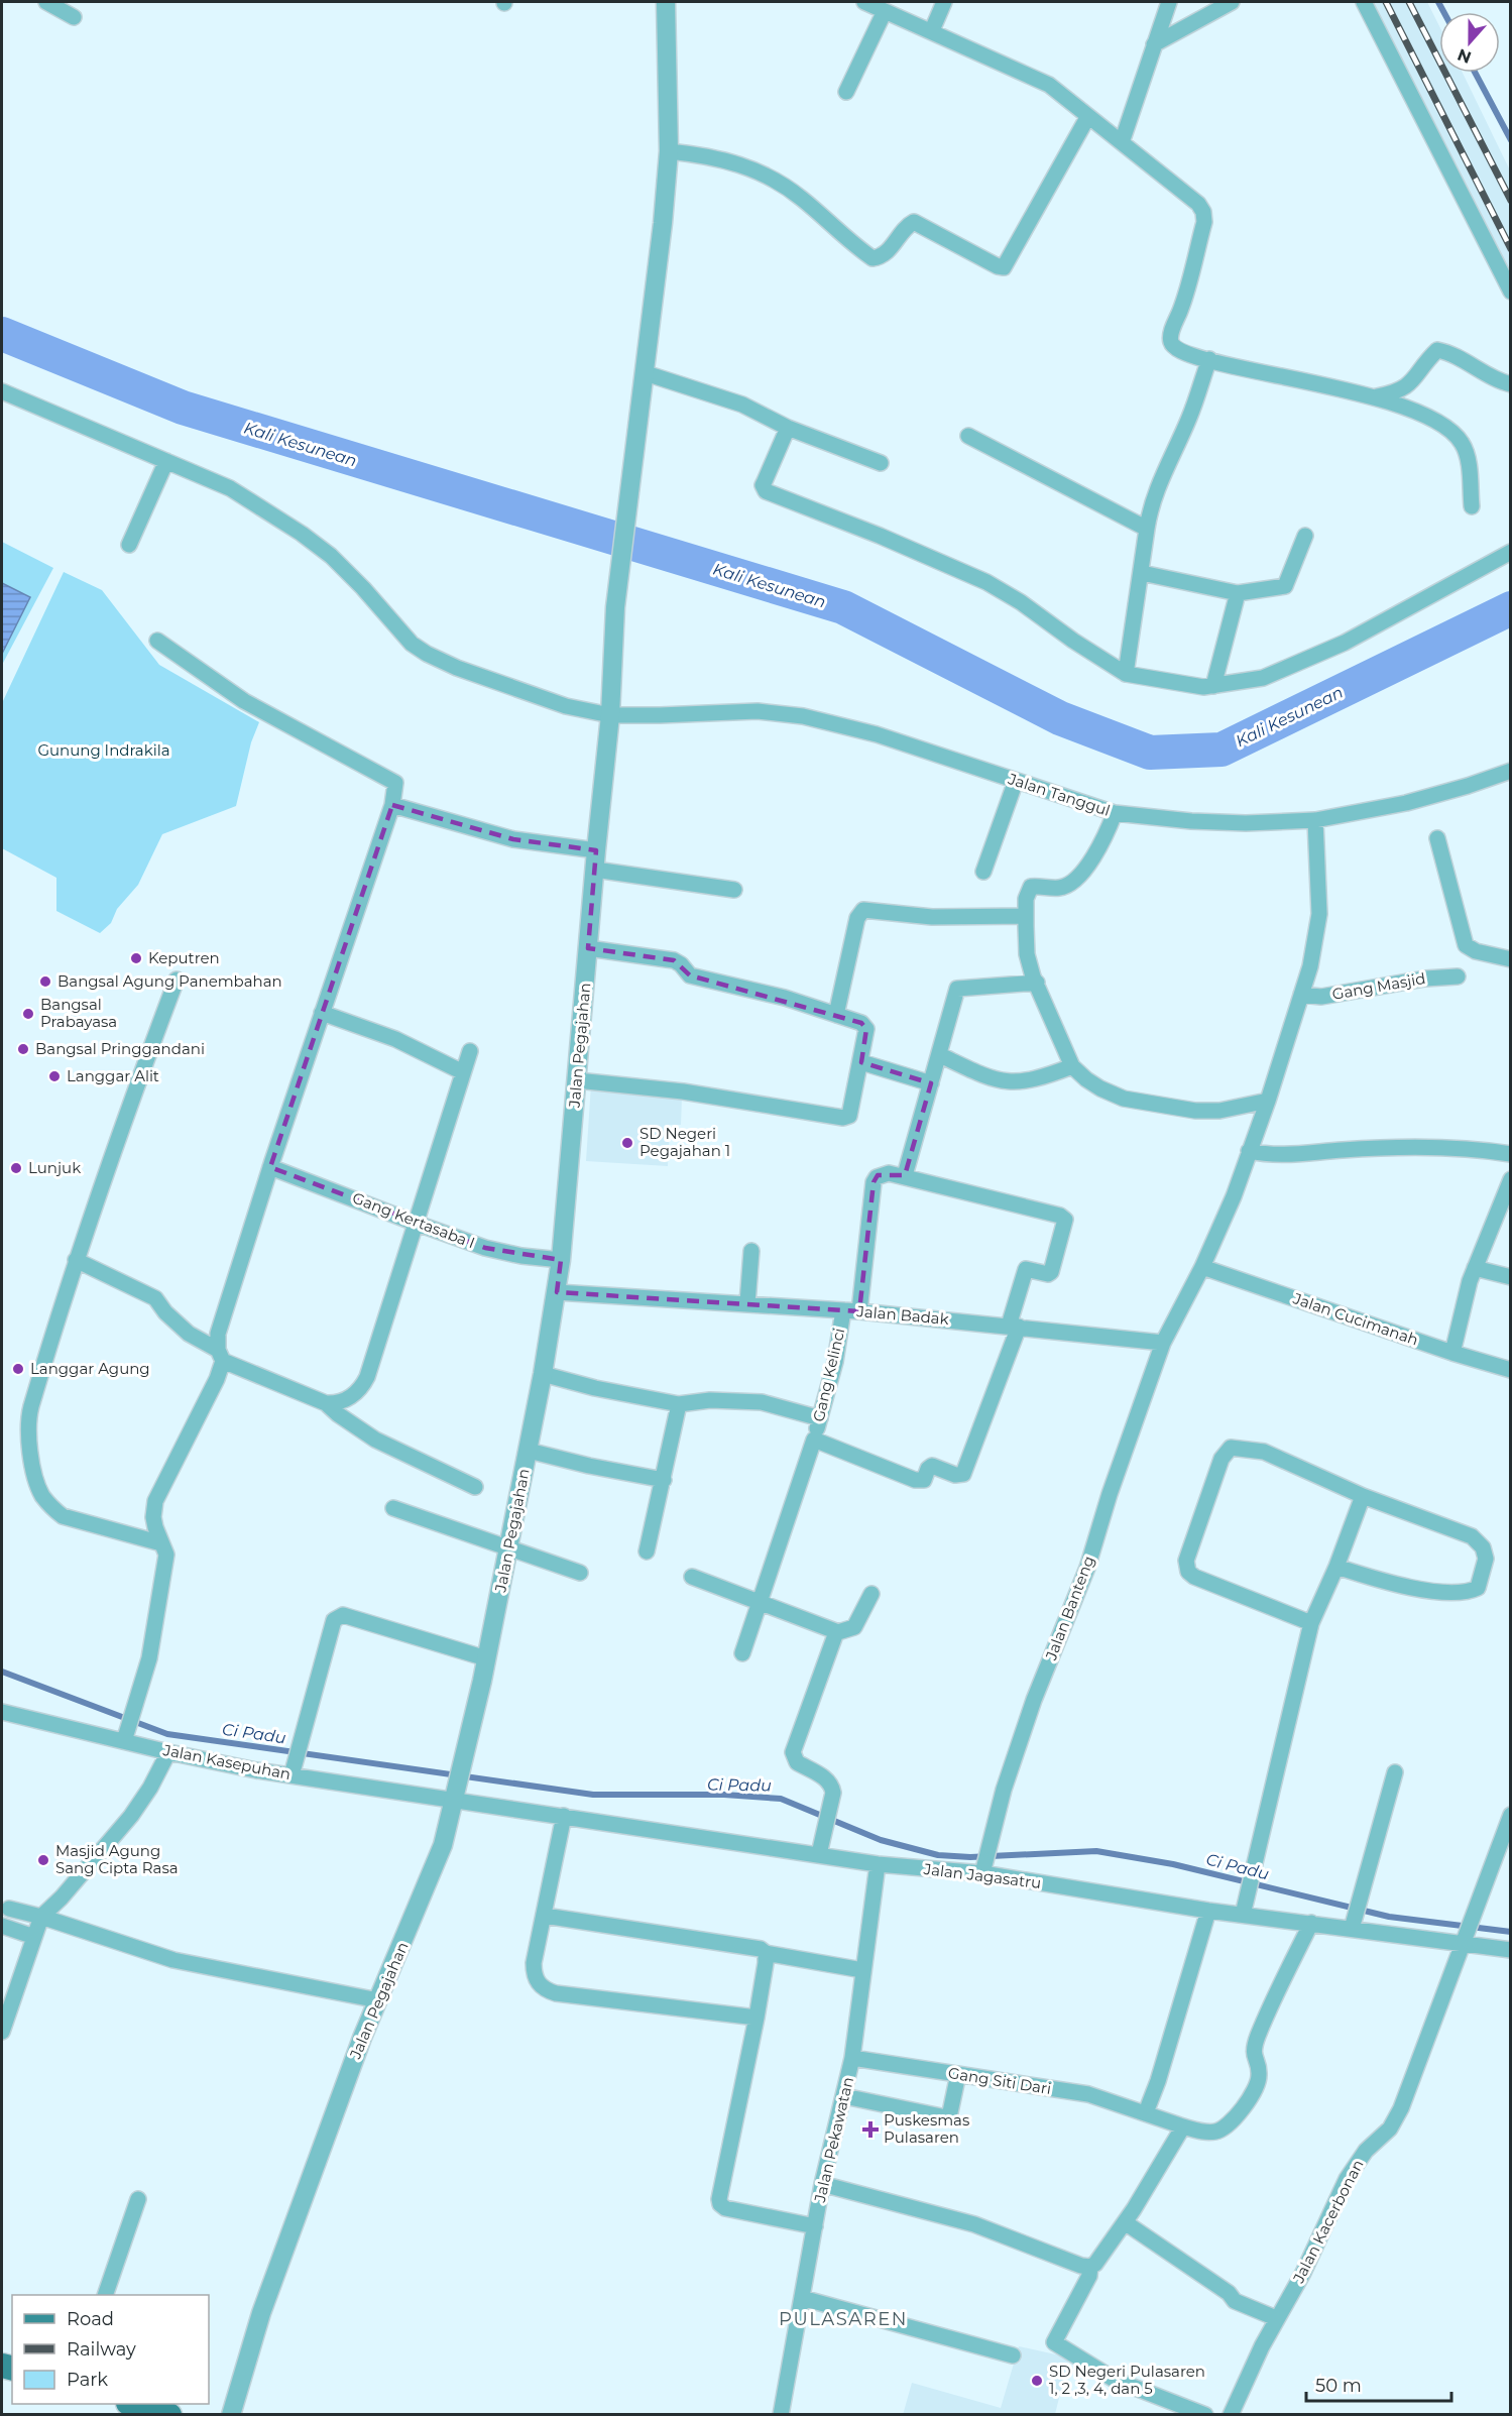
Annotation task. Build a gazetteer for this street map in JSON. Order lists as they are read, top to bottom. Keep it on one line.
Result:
{"streets":{"street":["Jalan Tanggul","Gang Masjid","Jalan Pegajahan","Gang Kertasaba I","Jalan Badak","Jalan Cucimanah","Gang Kelinci","Jalan Banteng","Jalan Kasepuhan","Jalan Jagasatru","Gang Siti Dari","Jalan Pekawatan","Jalan Kacerbonan"]},"crossings":[["Jalan Tanggul","Jalan Pegajahan"],["Jalan Pegajahan","Gang Kertasaba I"],["Jalan Pegajahan","Jalan Badak"],["Jalan Pegajahan","Jalan Kasepuhan"],["Jalan Pegajahan","Jalan Jagasatru"],["Jalan Badak","Gang Kelinci"],["Jalan Badak","Jalan Banteng"],["Jalan Banteng","Jalan Jagasatru"],["Jalan Kasepuhan","Jalan Jagasatru"],["Jalan Jagasatru","Gang Siti Dari"],["Jalan Jagasatru","Jalan Pekawatan"],["Jalan Jagasatru","Jalan Kacerbonan"],["Gang Siti Dari","Jalan Pekawatan"]],"districts":["PULASAREN"],"water":["Kali Kesunean","Ci Padu"],"parks":["Gunung Indrakila"],"places":{"other":["Keputren","Bangsal Agung Panembahan","Bangsal Prabayasa","Bangsal Pringgandani","Langgar Alit","SD Negeri Pegajahan 1","Lunjuk","Langgar Agung","Masjid Agung Sang Cipta Rasa","SD Negeri Pulasaren 1, 2 ,3, 4, dan 5"],"health":["Puskesmas Pulasaren"]},"legend":["Road","Railway","Park"],"scale_bar":"50 m","north":"bottom"}
